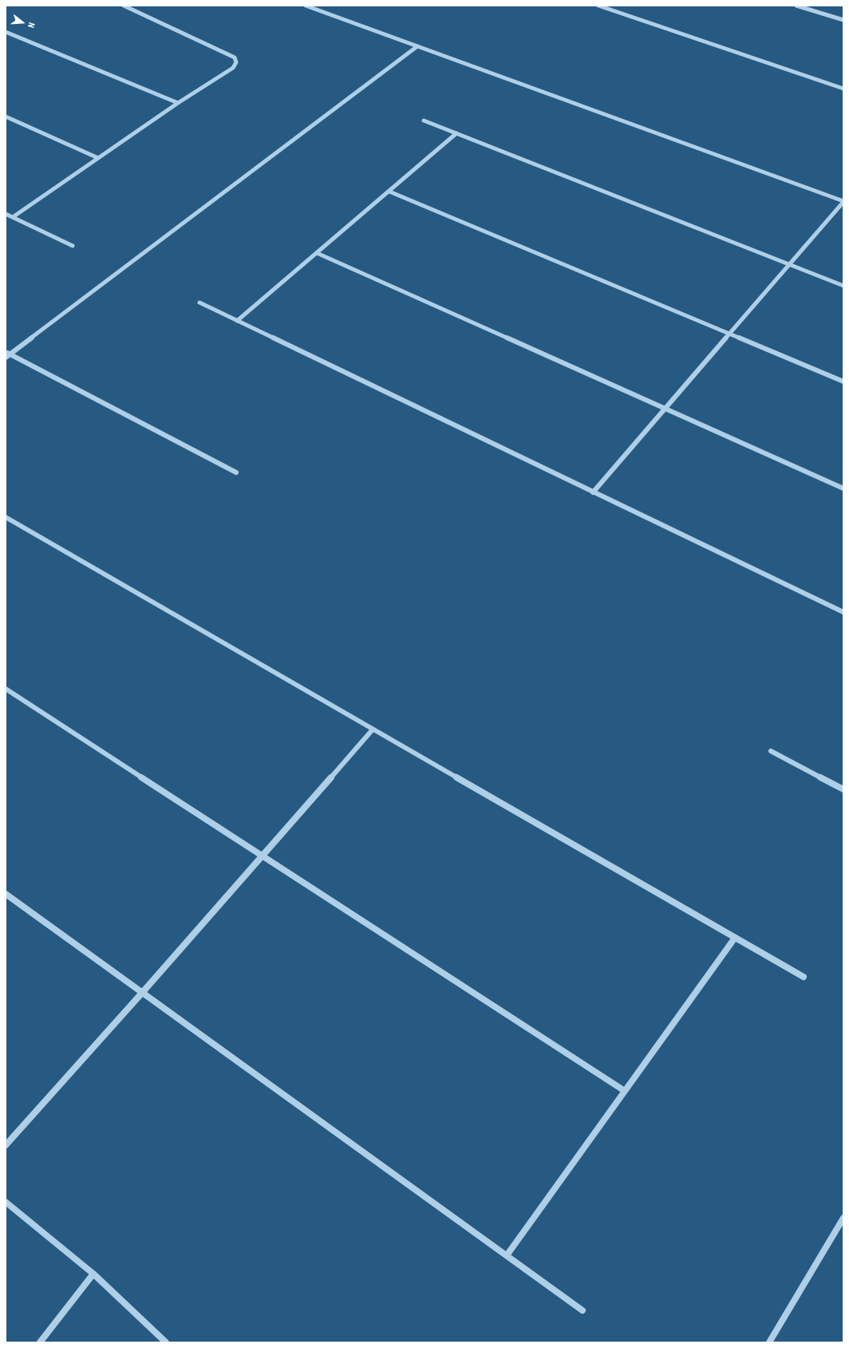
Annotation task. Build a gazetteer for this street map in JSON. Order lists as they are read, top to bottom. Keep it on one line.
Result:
{"north":"right"}
